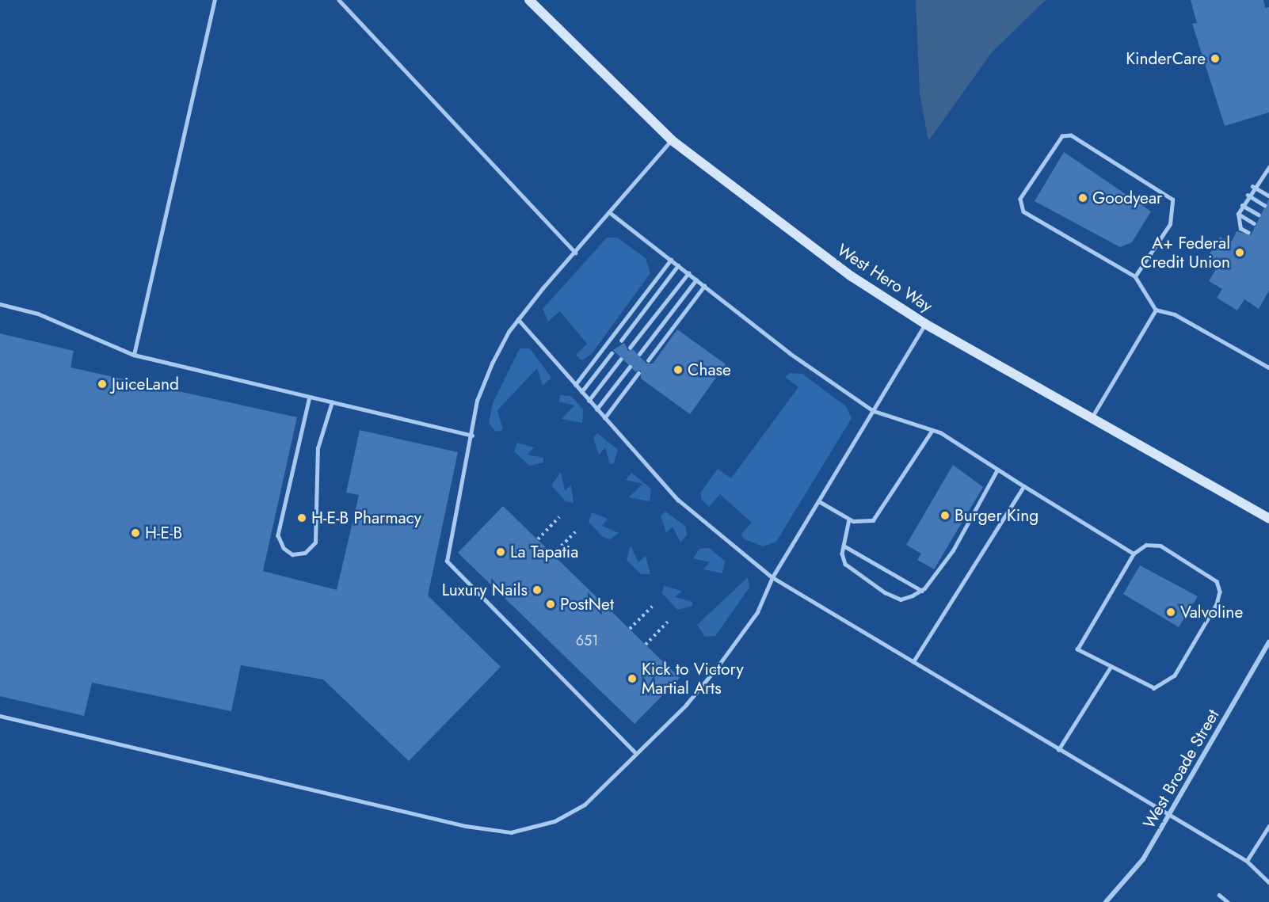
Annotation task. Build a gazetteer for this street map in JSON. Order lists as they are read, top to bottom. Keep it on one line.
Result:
{"streets":{"main road":["West Hero Way"],"street":["West Broade Street"]},"places":["KinderCare","Goodyear","A+ Federal Credit Union","Chase","JuiceLand","Burger King","H-E-B Pharmacy","H-E-B","La Tapatia","Luxury Nails","PostNet","Valvoline","Kick to Victory Martial Arts"],"house_numbers":["651"]}
